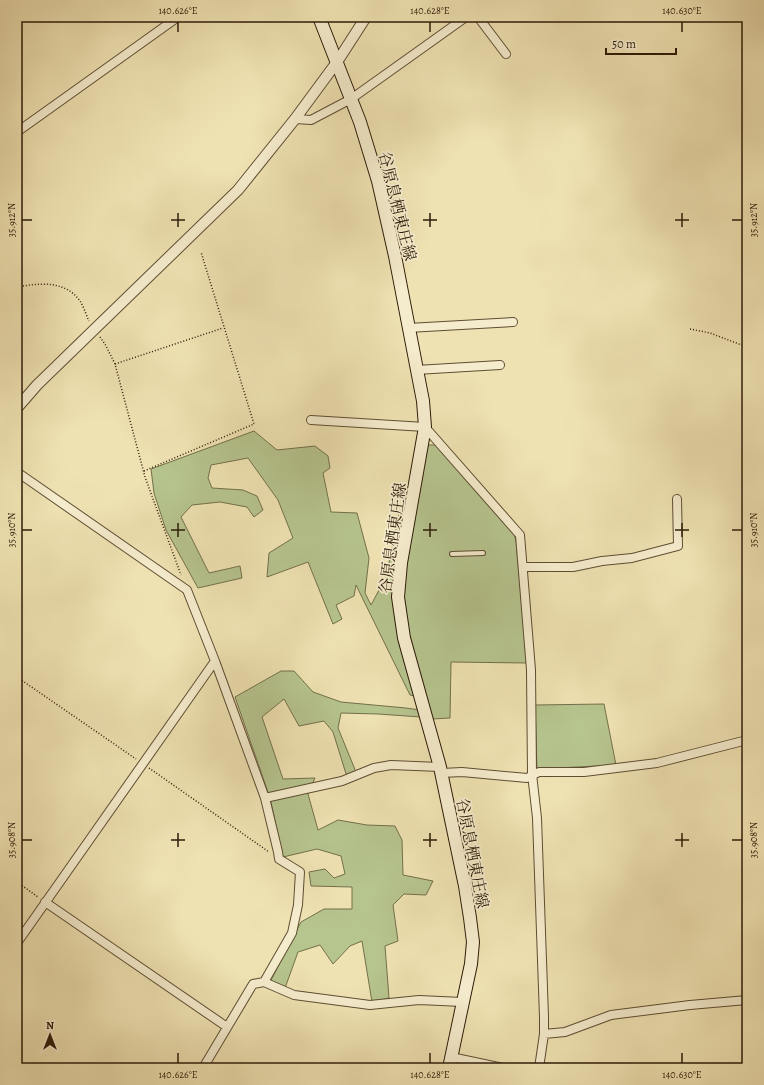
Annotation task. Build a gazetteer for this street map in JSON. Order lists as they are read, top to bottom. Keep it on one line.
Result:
{"streets":{"main road":["谷原息栖東庄線"]},"scale_bar":"50 m","north":"top","coordinates":["140.626°E","140.628°E","140.630°E","35.912°N","35.910°N","35.908°N"]}
